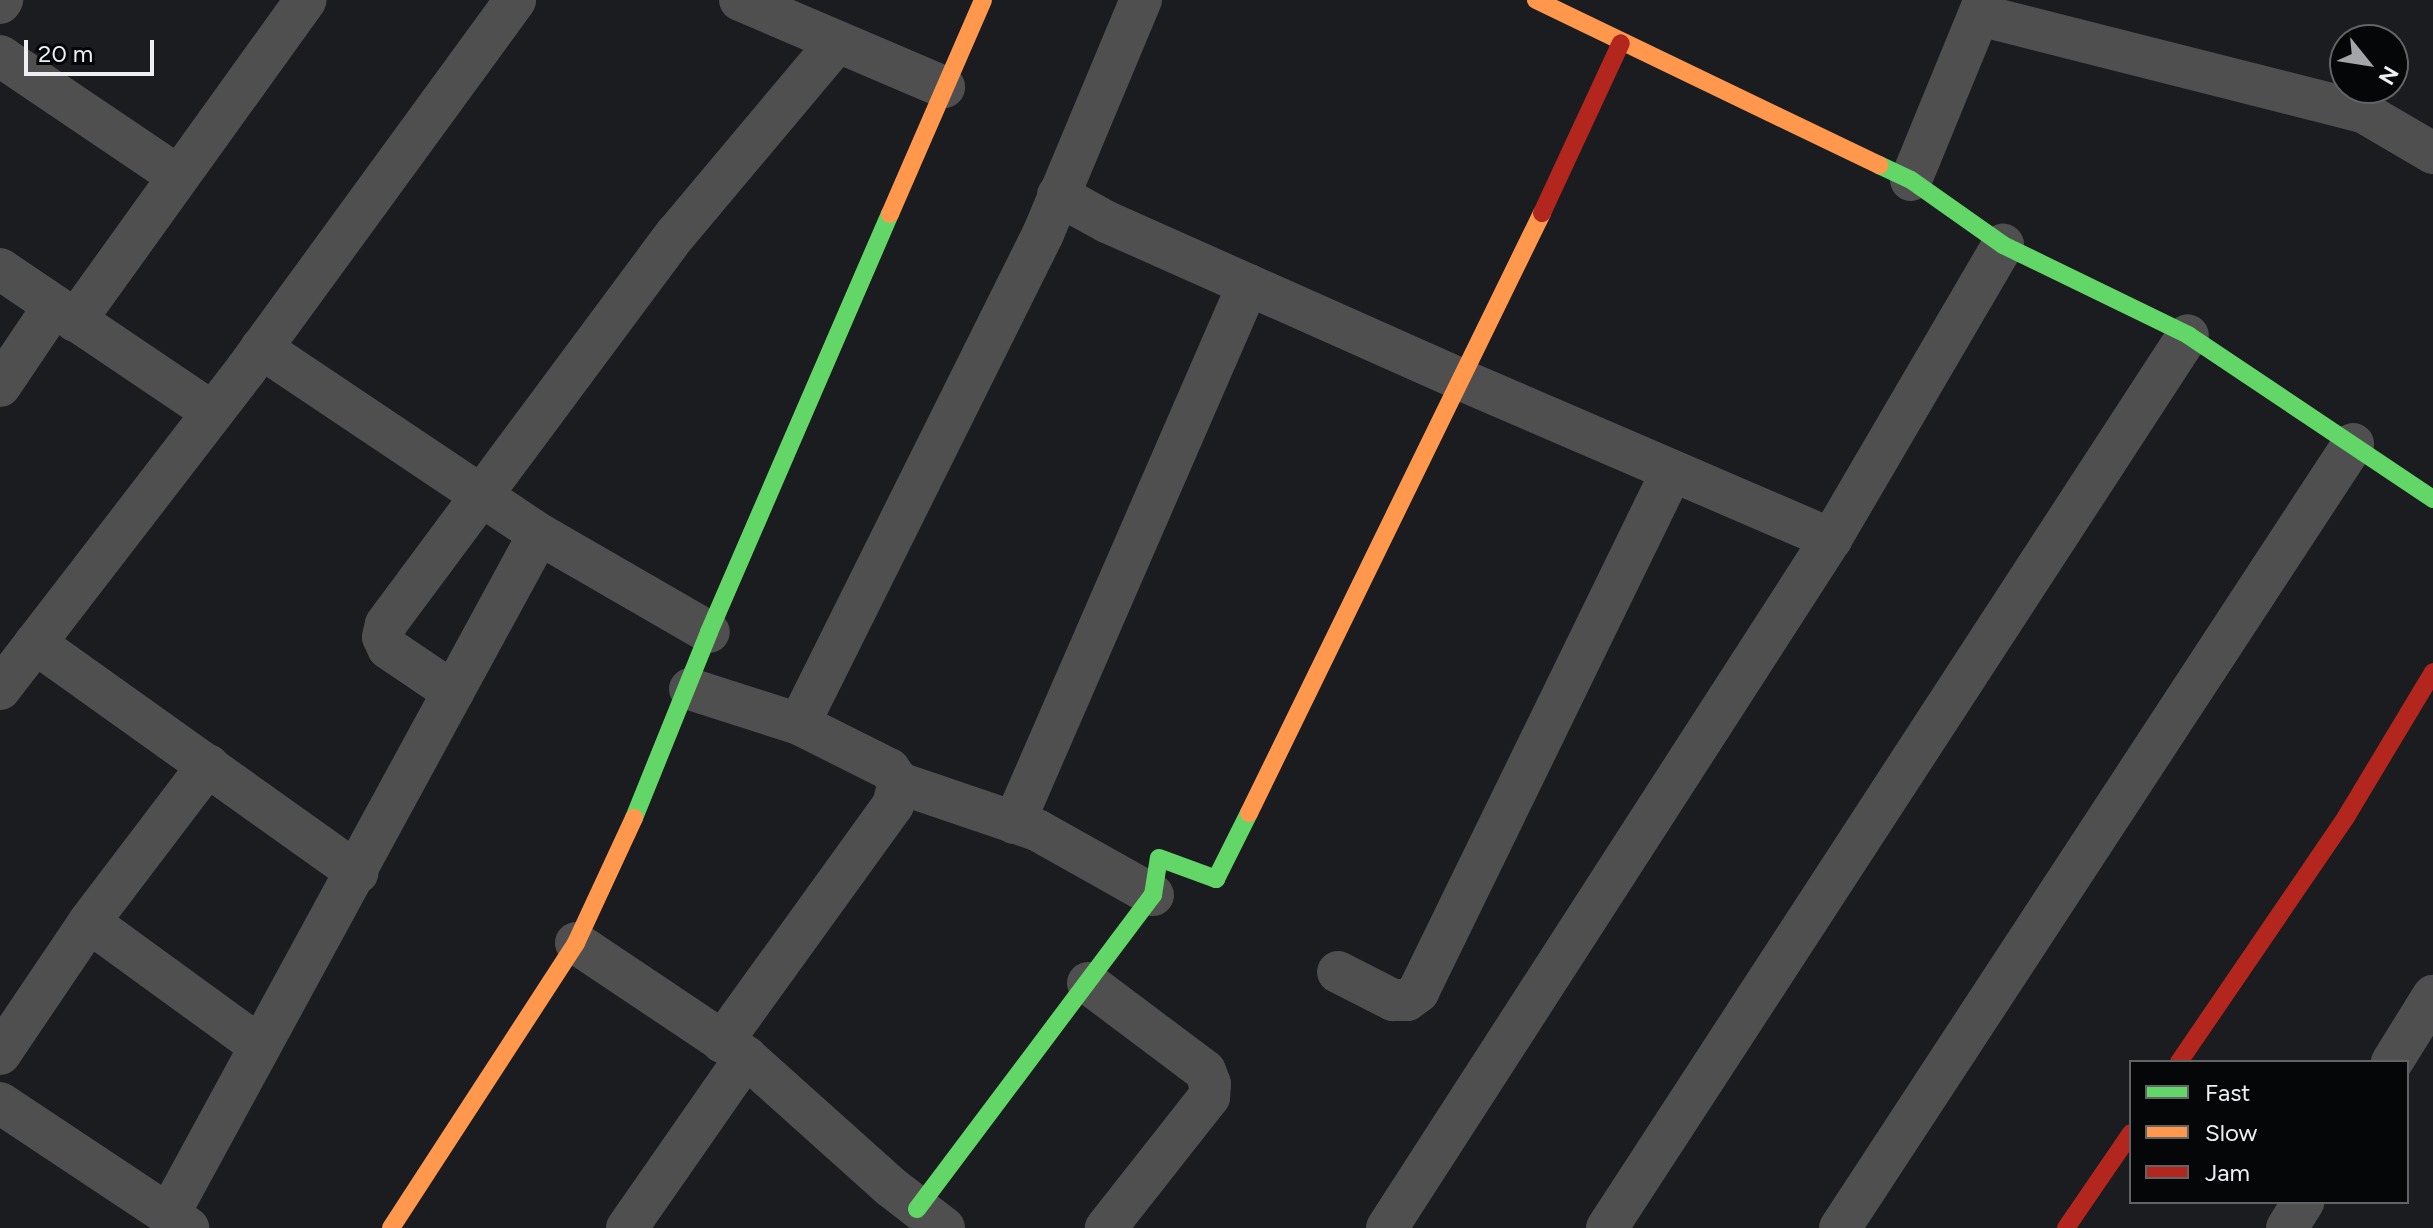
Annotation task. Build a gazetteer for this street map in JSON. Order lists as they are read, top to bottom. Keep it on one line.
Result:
{"legend":["Fast","Slow","Jam"],"scale_bar":"20 m","north":"bottom right"}
